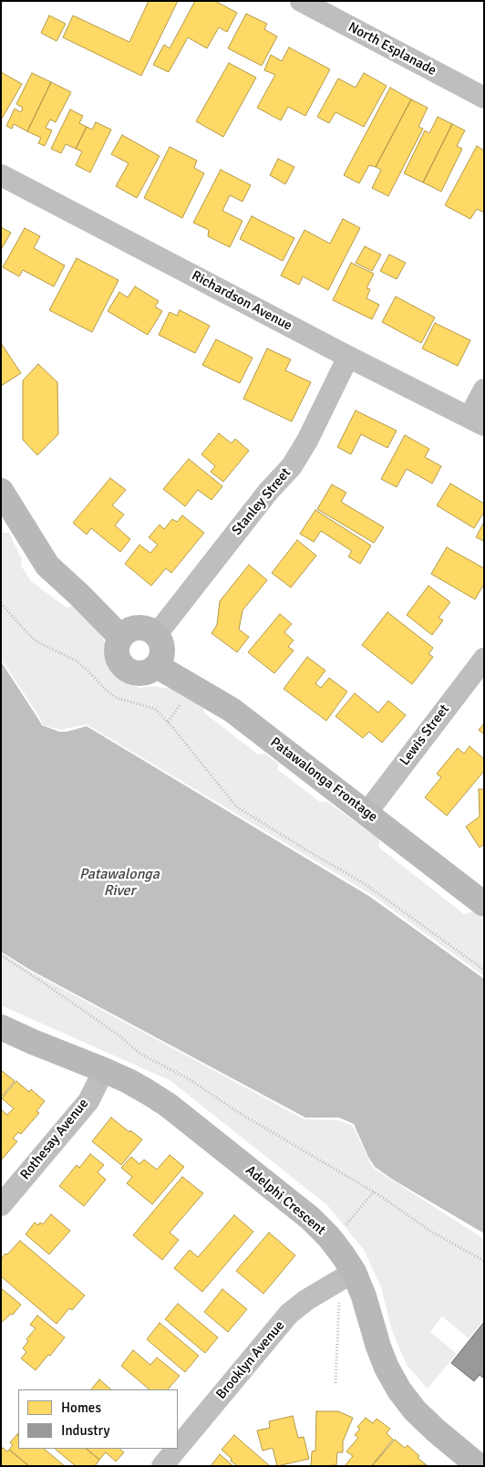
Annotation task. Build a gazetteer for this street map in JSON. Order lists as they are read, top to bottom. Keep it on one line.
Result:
{"streets":{"street":["North Esplanade","Richardson Avenue","Stanley Street","Lewis Street","Patawalonga Frontage","Rothesay Avenue","Adelphi Crescent","Brooklyn Avenue"]},"crossings":[["Richardson Avenue","Stanley Street"],["Stanley Street","Patawalonga Frontage"],["Lewis Street","Patawalonga Frontage"],["Rothesay Avenue","Adelphi Crescent"],["Adelphi Crescent","Brooklyn Avenue"]],"water":["Patawalonga River"],"legend":["Homes","Industry"]}
